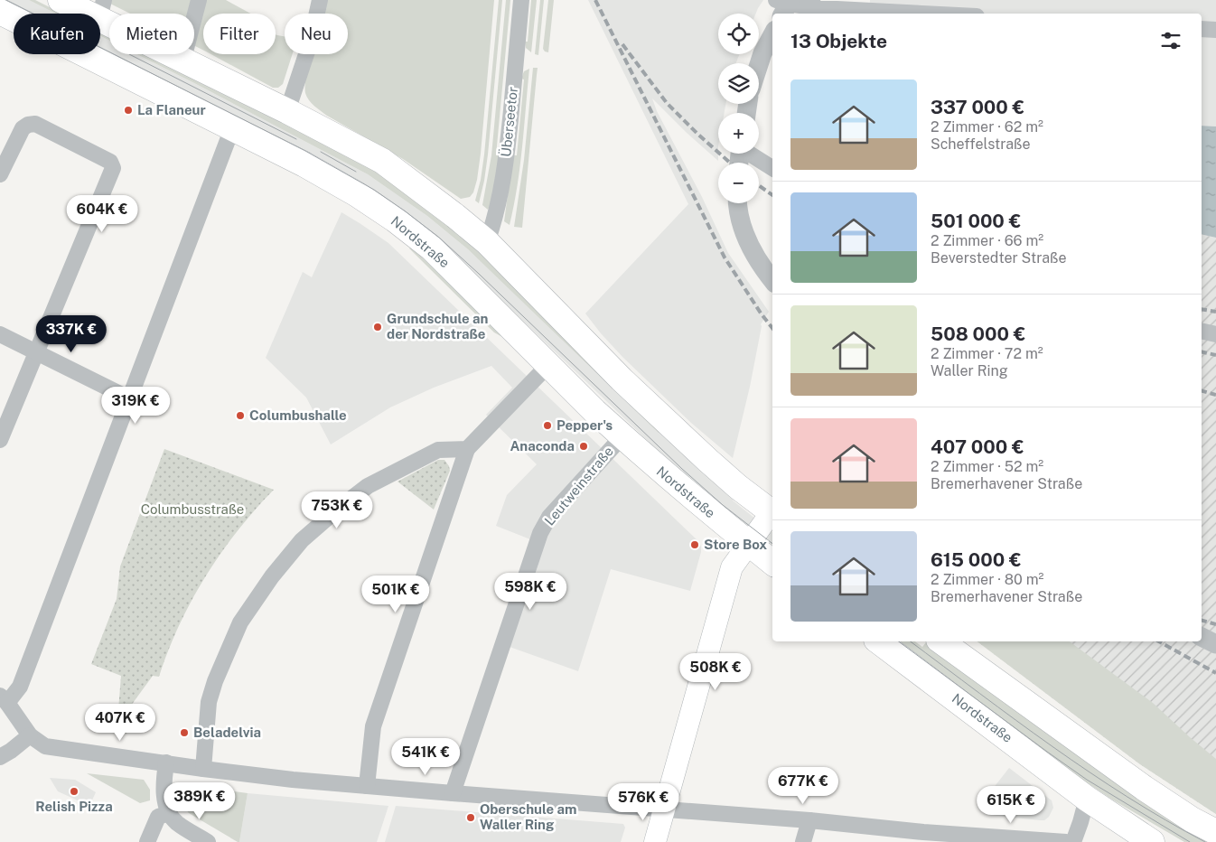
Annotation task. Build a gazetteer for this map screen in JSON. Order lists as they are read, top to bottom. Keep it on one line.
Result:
{"streets":{"main road":["Nordstraße"],"street":["Überseetor","Leutweinstraße"]},"crossings":[["Nordstraße","Leutweinstraße"]],"parks":["Columbusstraße"],"places":["La Flaneur","Grundschule an der Nordstraße","Columbushalle","Pepper's","Anaconda","Store Box","Beladelvia","Relish Pizza","Oberschule am Waller Ring"],"page":{"map_buttons":["+","−"],"chip":["Kaufen","Mieten","Filter","Neu"],"heading":"13 Objekte","list":[{"name":"337 000 €","note":"2 Zimmer · 62 m² · Scheffelstraße"},{"name":"501 000 €","note":"2 Zimmer · 66 m² · Beverstedter Straße"},{"name":"508 000 €","note":"2 Zimmer · 72 m² · Waller Ring"},{"name":"407 000 €","note":"2 Zimmer · 52 m² · Bremerhavener Straße"},{"name":"615 000 €","note":"2 Zimmer · 80 m² · Bremerhavener Straße"}],"price":["604K €","337K €","319K €","753K €","598K €","501K €","508K €","407K €","541K €","677K €","389K €","576K €","615K €"]}}
